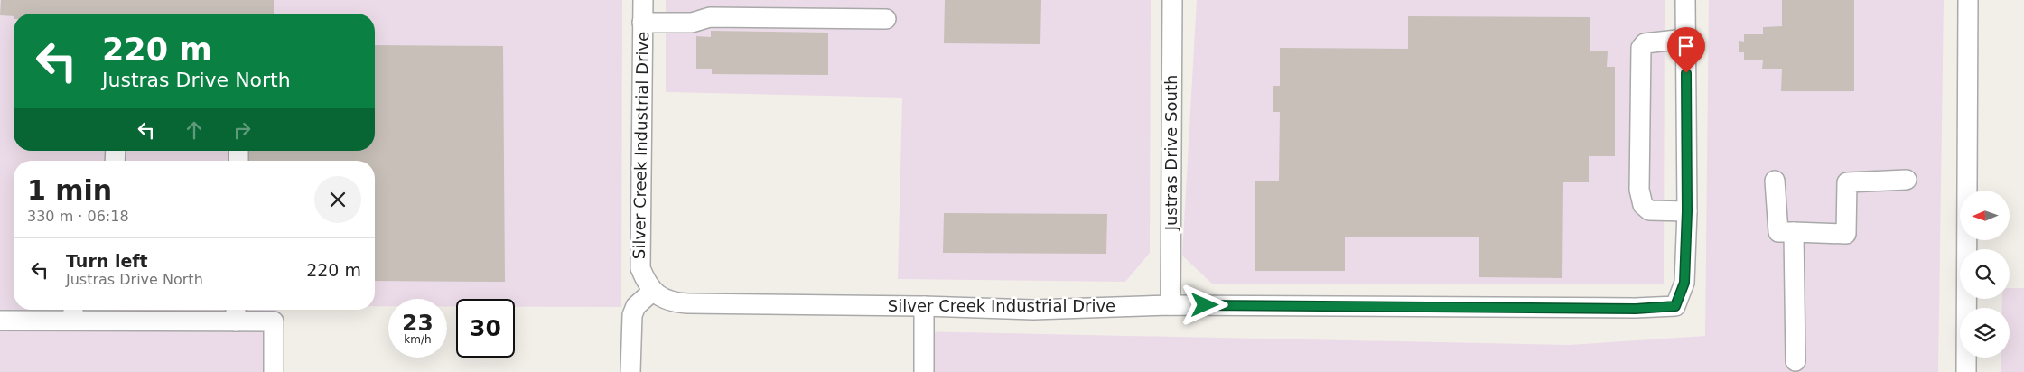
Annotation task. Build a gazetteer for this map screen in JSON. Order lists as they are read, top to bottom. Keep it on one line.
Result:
{"streets":{"street":["Silver Creek Industrial Drive","Justras Drive South"]},"crossings":[["Silver Creek Industrial Drive","Justras Drive South"]],"north":"left","page":{"turn":["220 m","Justras Drive North"],"heading":["1 min","330 m · 06:18"],"list":[{"name":"Turn left","note":"Justras Drive North","value":"220 m"}],"speed":"23 km/h","limit":"30"}}
